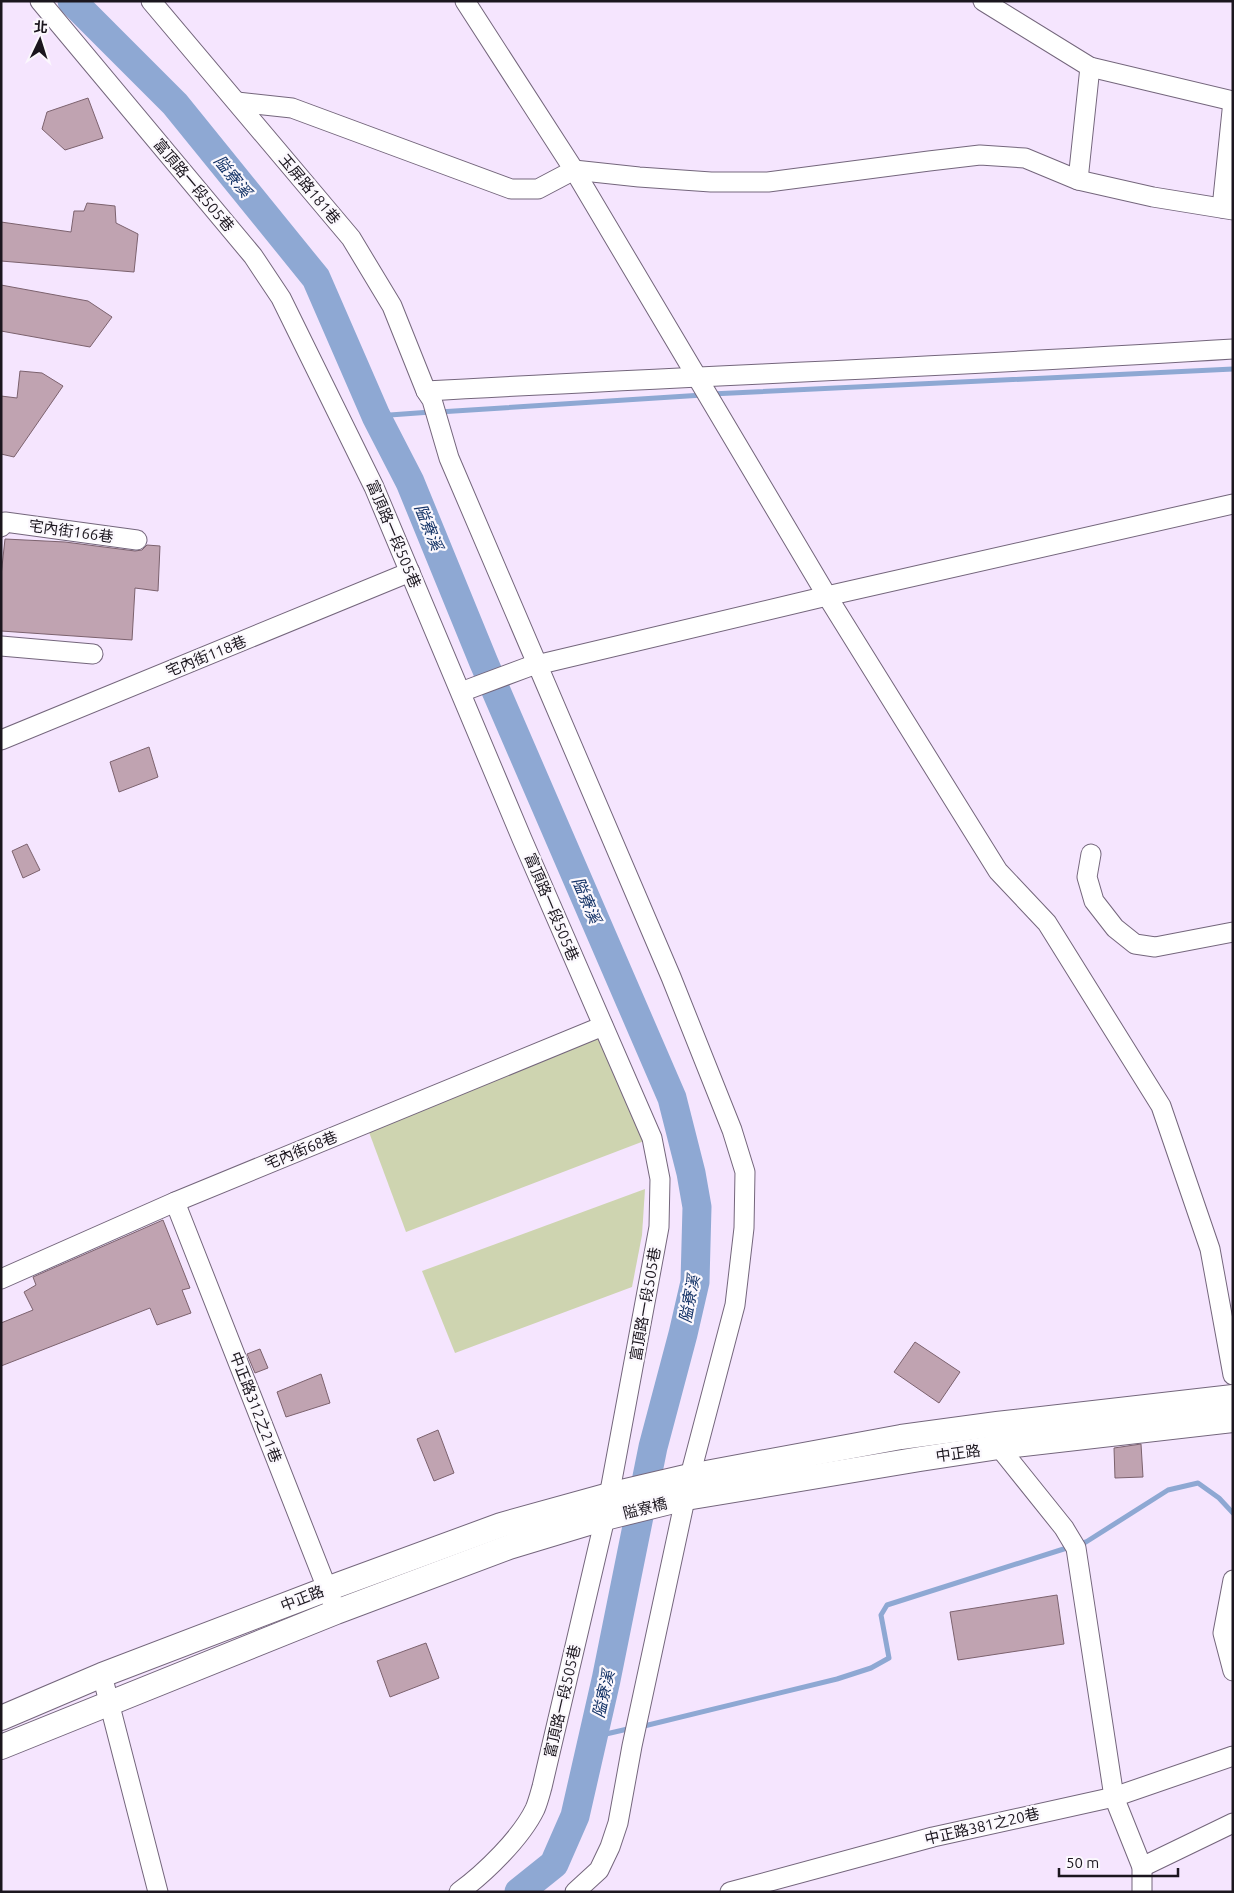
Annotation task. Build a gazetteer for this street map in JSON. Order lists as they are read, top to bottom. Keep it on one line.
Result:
{"streets":{"main road":["中正路","隘寮橋"],"street":["富頂路一段505巷","玉屏路181巷","宅內街166巷","宅內街118巷","宅內街68巷","中正路312之21巷","中正路381之20巷"]},"crossings":[["富頂路一段505巷","宅內街118巷"],["富頂路一段505巷","宅內街68巷"],["富頂路一段505巷","中正路"],["富頂路一段505巷","隘寮橋"],["玉屏路181巷","中正路"],["玉屏路181巷","隘寮橋"],["宅內街68巷","中正路312之21巷"],["中正路312之21巷","中正路"],["中正路","隘寮橋"]],"water":["隘寮溪"],"scale_bar":"50 m","north":"top"}
